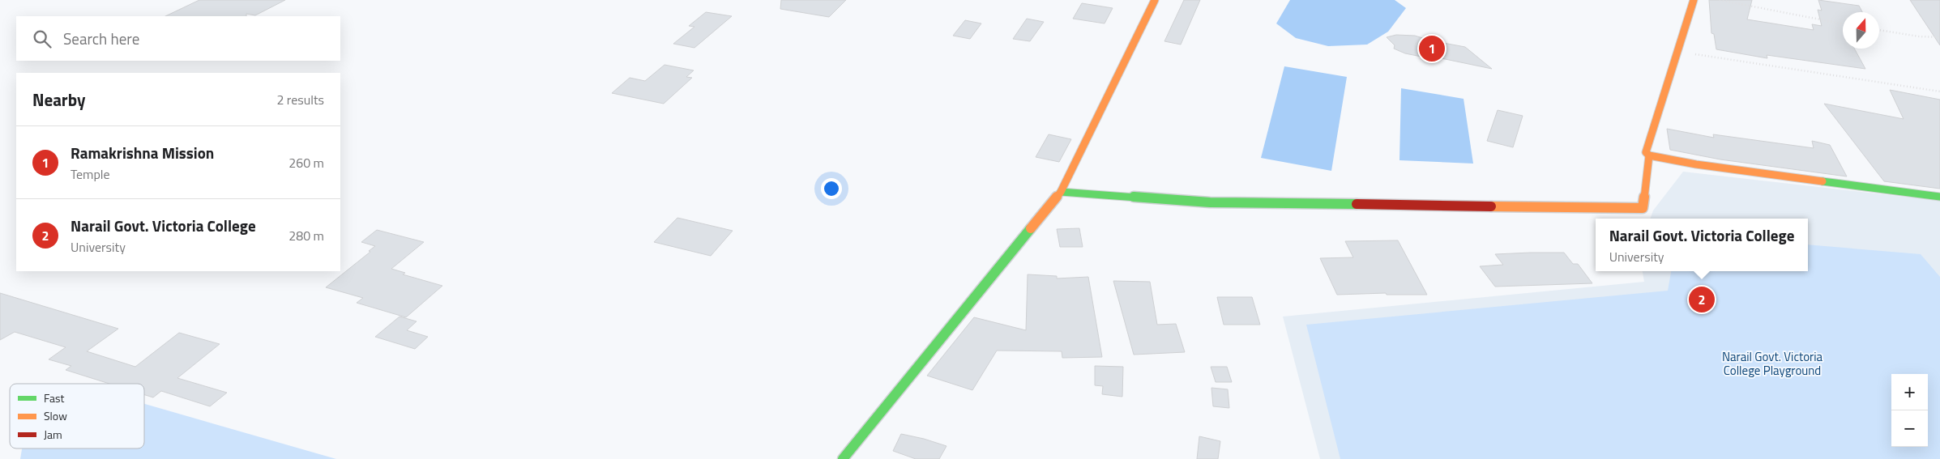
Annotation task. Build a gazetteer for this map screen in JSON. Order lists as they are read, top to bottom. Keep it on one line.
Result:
{"parks":["Narail Govt. Victoria College Playground"],"legend":["Fast","Slow","Jam"],"north":"top","page":{"search":"Search here","pins":["1","2"],"heading":["Nearby","2 results"],"list":[{"mark":"1","name":"Ramakrishna Mission","note":"Temple","value":"260 m"},{"mark":"2","name":"Narail Govt. Victoria College","note":"University","value":"280 m"}],"popup":["Narail Govt. Victoria College","University"],"map_buttons":["+","−"]}}
